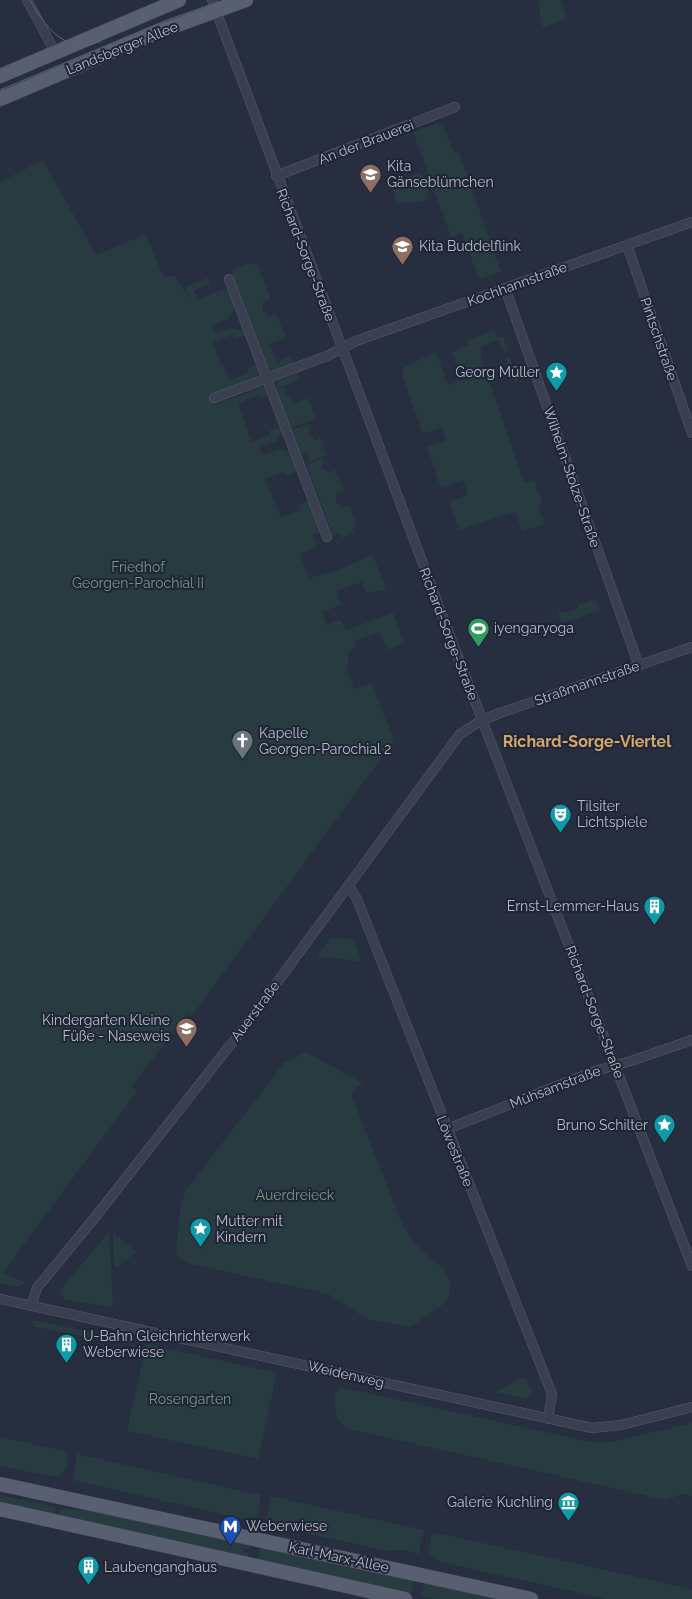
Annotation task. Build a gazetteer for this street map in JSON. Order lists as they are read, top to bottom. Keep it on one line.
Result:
{"streets":{"main road":["Landsberger Allee","Karl-Marx-Allee"],"street":["An der Brauerei","Richard-Sorge-Straße","Kochhannstraße","Pintschstraße","Wilhelm-Stolze-Straße","Straßmannstraße","Auerstraße","Mühsamstraße","Löwestraße","Weidenweg"]},"crossings":[["Landsberger Allee","Richard-Sorge-Straße"],["An der Brauerei","Richard-Sorge-Straße"],["Richard-Sorge-Straße","Kochhannstraße"],["Richard-Sorge-Straße","Straßmannstraße"],["Richard-Sorge-Straße","Auerstraße"],["Richard-Sorge-Straße","Mühsamstraße"],["Kochhannstraße","Pintschstraße"],["Kochhannstraße","Wilhelm-Stolze-Straße"],["Wilhelm-Stolze-Straße","Straßmannstraße"],["Straßmannstraße","Auerstraße"],["Auerstraße","Löwestraße"],["Auerstraße","Weidenweg"],["Mühsamstraße","Löwestraße"],["Löwestraße","Weidenweg"]],"districts":["Richard-Sorge-Viertel"],"parks":["Friedhof Georgen-Parochial II","Auerdreieck","Rosengarten"],"places":{"school or university":["Kita Gänseblümchen","Kita Buddelflink","Kindergarten Kleine Füße - Naseweis"],"place":["Georg Müller","Bruno Schilter","Mutter mit Kindern"],"sports":["iyengaryoga"],"church":["Kapelle Georgen-Parochial 2"],"theatre":["Tilsiter Lichtspiele"],"building":["Ernst-Lemmer-Haus","U-Bahn Gleichrichterwerk Weberwiese","Laubenganghaus"],"museum":["Galerie Kuchling"],"metro station":["Weberwiese"]}}
